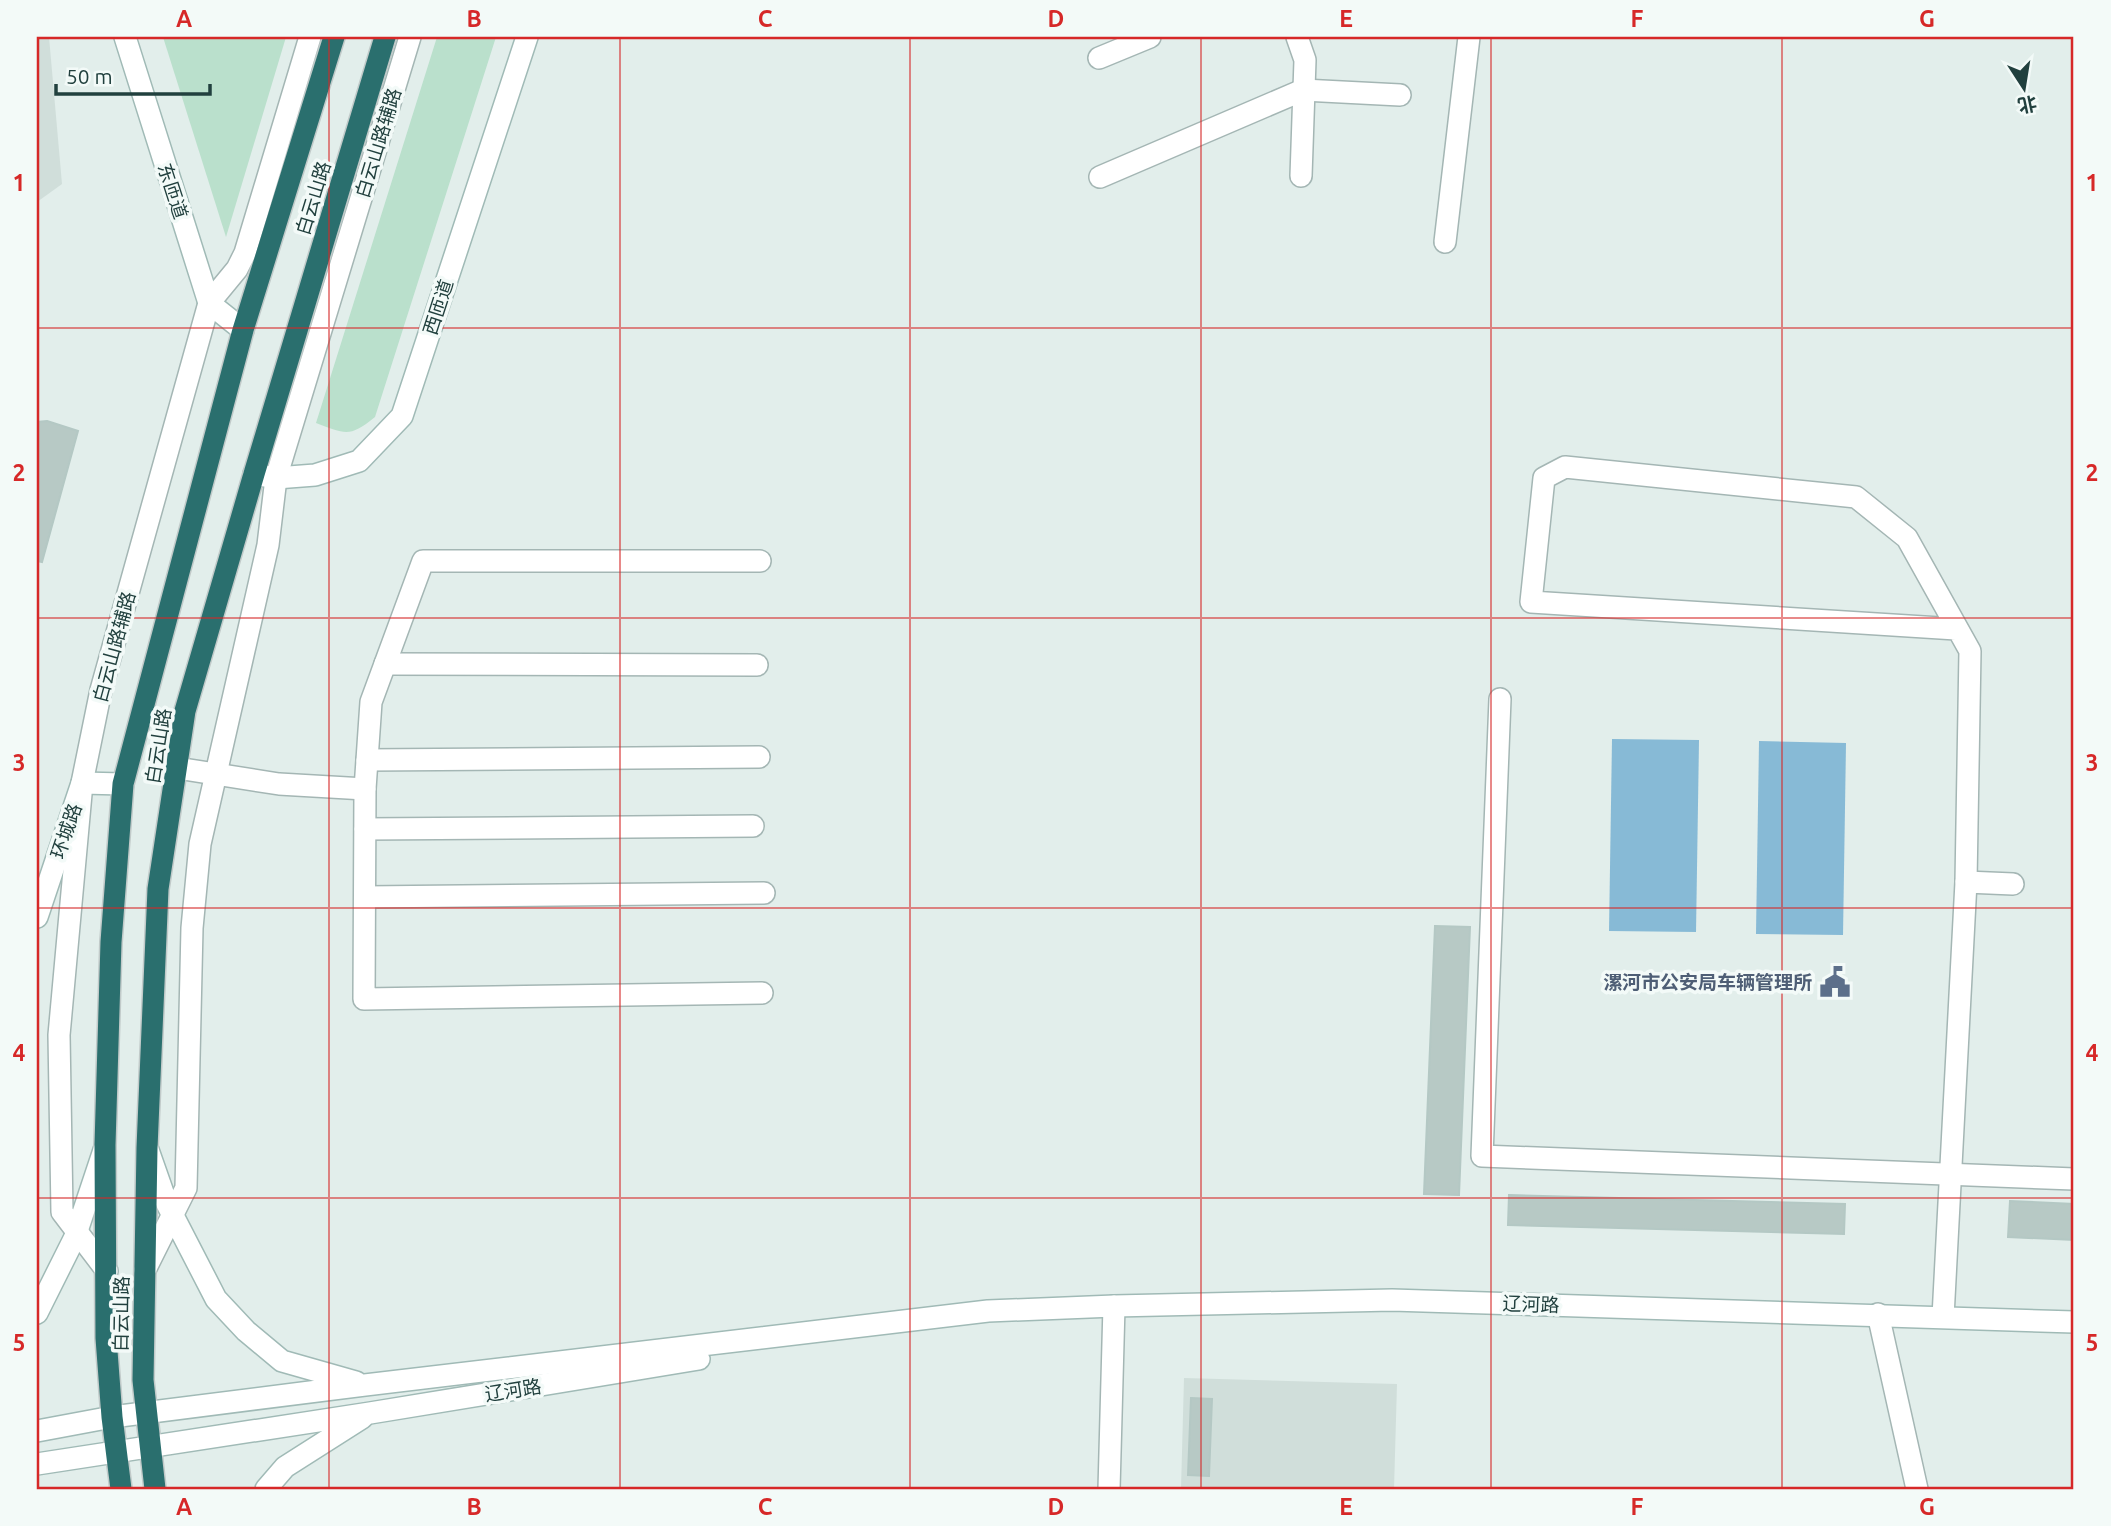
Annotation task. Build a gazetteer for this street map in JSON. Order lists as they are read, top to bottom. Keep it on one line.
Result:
{"streets":{"highway":["白云山路"],"street":["白云山路辅路","东匝道","西匝道","环城路","辽河路"]},"crossings":[["白云山路辅路","东匝道"],["白云山路辅路","白云山路"],["白云山路辅路","西匝道"],["白云山路辅路","环城路"],["白云山路","西匝道"],["白云山路","环城路"],["白云山路","辽河路"]],"places":{"public building":["漯河市公安局车辆管理所"]},"scale_bar":"50 m","north":"bottom","grid":{"columns":["A","B","C","D","E","F","G"],"rows":["1","2","3","4","5"]}}
